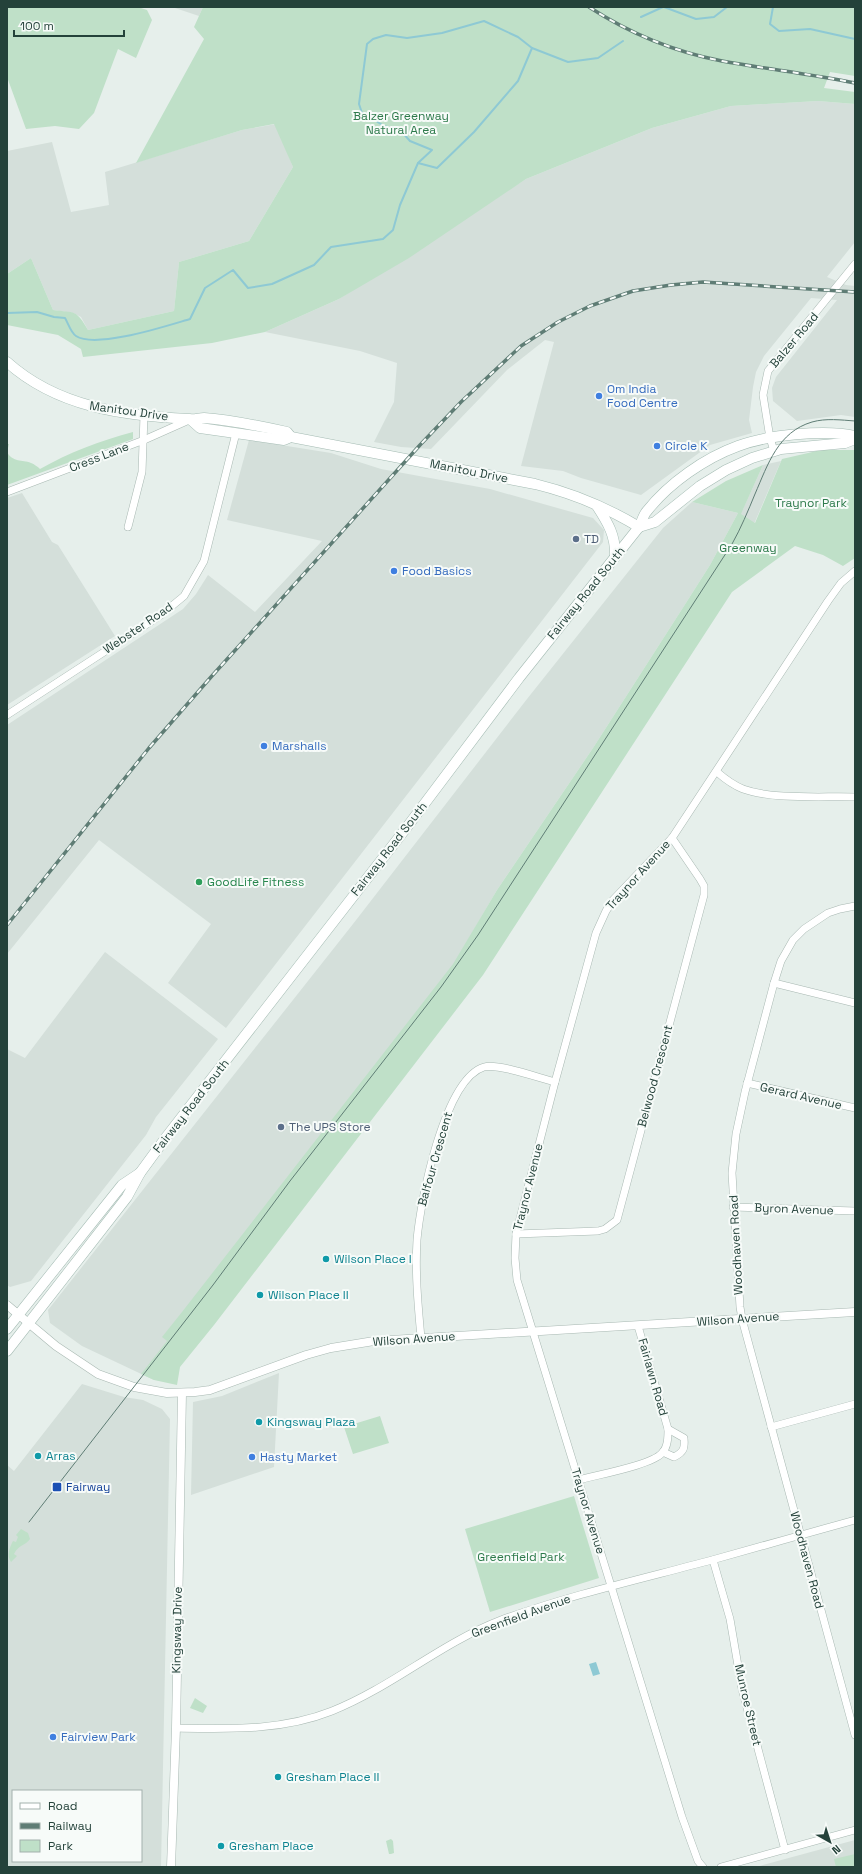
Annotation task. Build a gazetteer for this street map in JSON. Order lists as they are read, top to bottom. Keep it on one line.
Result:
{"streets":{"main road":["Manitou Drive","Fairway Road South"],"street":["Balzer Road","Cress Lane","Webster Road","Traynor Avenue","Belwood Crescent","Gerard Avenue","Balfour Crescent","Byron Avenue","Woodhaven Road","Wilson Avenue","Fairlawn Road","Greenfield Avenue","Kingsway Drive","Munroe Street"]},"crossings":[["Balzer Road","Fairway Road South"],["Manitou Drive","Cress Lane"],["Manitou Drive","Fairway Road South"],["Manitou Drive","Webster Road"],["Fairway Road South","Wilson Avenue"],["Traynor Avenue","Belwood Crescent"],["Traynor Avenue","Balfour Crescent"],["Traynor Avenue","Wilson Avenue"],["Traynor Avenue","Greenfield Avenue"],["Gerard Avenue","Woodhaven Road"],["Balfour Crescent","Wilson Avenue"],["Byron Avenue","Woodhaven Road"],["Woodhaven Road","Wilson Avenue"],["Woodhaven Road","Greenfield Avenue"],["Wilson Avenue","Fairlawn Road"],["Wilson Avenue","Kingsway Drive"],["Greenfield Avenue","Kingsway Drive"],["Greenfield Avenue","Munroe Street"]],"parks":["Balzer Greenway Natural Area","Traynor Park","Greenway","Greenfield Park"],"places":{"other":["Om India Food Centre","Circle K","TD","Food Basics","Marshalls","GoodLife Fitness","The UPS Store","Wilson Place I","Wilson Place II","Kingsway Plaza","Arras","Hasty Market","Fairview Park","Gresham Place II","Gresham Place"],"transit":["Fairway"]},"legend":["Road","Railway","Park"],"scale_bar":"100 m","north":"bottom right"}
